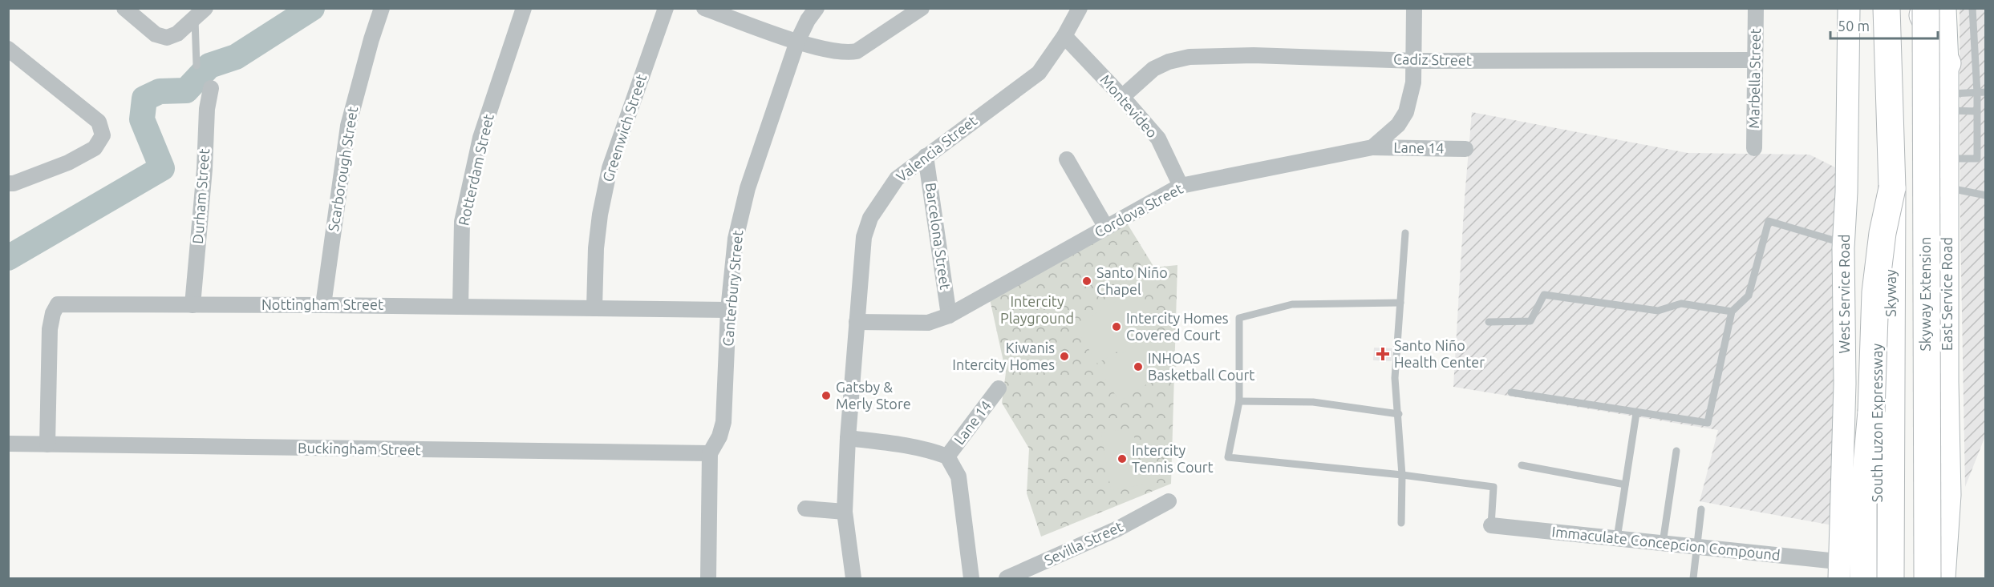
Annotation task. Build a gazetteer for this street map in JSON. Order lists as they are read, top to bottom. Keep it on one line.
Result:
{"streets":{"highway":["Skyway","Skyway Extension","South Luzon Expressway"],"main road":["West Service Road","East Service Road"],"street":["Cadiz Street","Marbella Street","Montevideo","Greenwich Street","Lane 14","Valencia Street","Scarborough Street","Rotterdam Street","Durham Street","Cordova Street","Barcelona Street","Canterbury Street","Nottingham Street","Buckingham Street","Sevilla Street","Immaculate Concepcion Compound"]},"crossings":[["Cadiz Street","Marbella Street"],["Cadiz Street","Montevideo"],["Cadiz Street","Cordova Street"],["Montevideo","Valencia Street"],["Montevideo","Cordova Street"],["Greenwich Street","Nottingham Street"],["Lane 14","Cordova Street"],["Valencia Street","Cordova Street"],["Valencia Street","Barcelona Street"],["Scarborough Street","Nottingham Street"],["Rotterdam Street","Nottingham Street"],["Durham Street","Nottingham Street"],["Cordova Street","Barcelona Street"],["Canterbury Street","Nottingham Street"],["Canterbury Street","Buckingham Street"],["West Service Road","Immaculate Concepcion Compound"],["Skyway Extension","East Service Road"],["Nottingham Street","Buckingham Street"]],"parks":["Intercity Playground"],"places":{"other":["Santo Niño Chapel","Intercity Homes Covered Court","Kiwanis Intercity Homes","INHOAS Basketball Court","Gatsby & Merly Store","Intercity Tennis Court"],"health":["Santo Niño Health Center"]},"scale_bar":"50 m"}
